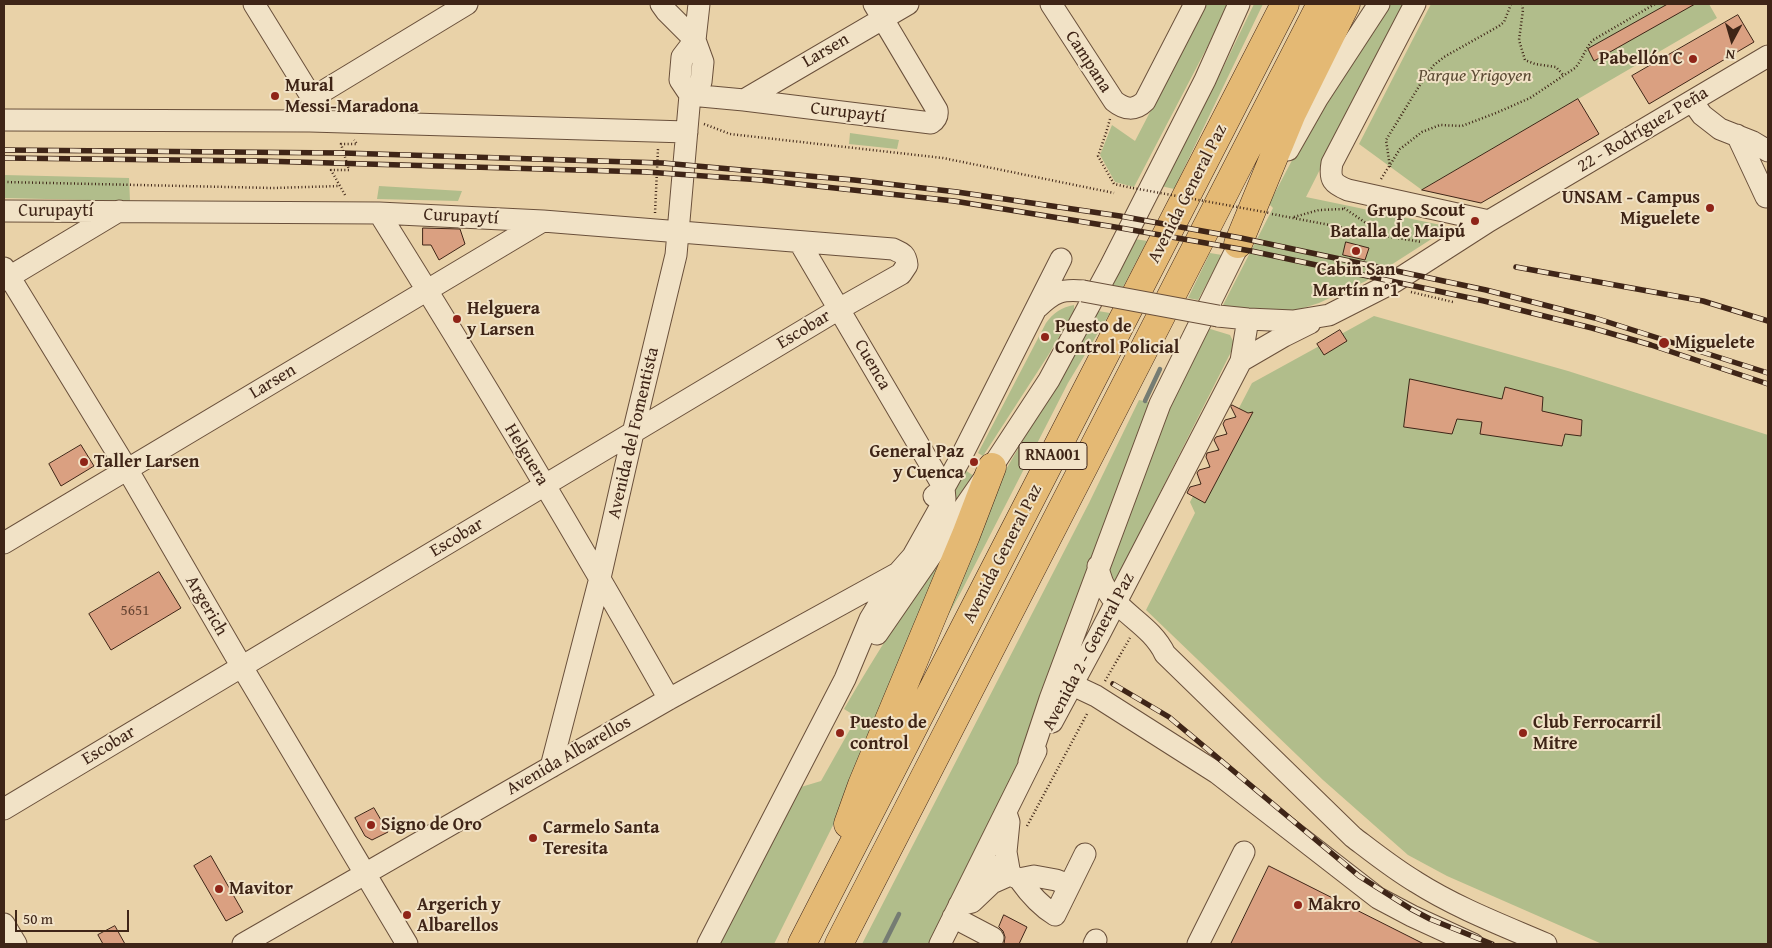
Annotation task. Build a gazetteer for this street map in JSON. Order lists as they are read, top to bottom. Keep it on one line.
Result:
{"streets":{"highway":["Avenida General Paz","RNA001"],"street":["Larsen","Campana","Curupaytí","22 - Rodríguez Peña","Escobar","Cuenca","Avenida del Fomentista","Helguera","Argerich","Avenida 2 - General Paz","Avenida Albarellos"]},"crossings":[["Larsen","Curupaytí"],["Larsen","Helguera"],["Larsen","Argerich"],["Curupaytí","Escobar"],["Curupaytí","Cuenca"],["Curupaytí","Avenida del Fomentista"],["Curupaytí","Helguera"],["22 - Rodríguez Peña","Avenida General Paz"],["22 - Rodríguez Peña","Avenida 2 - General Paz"],["Avenida General Paz","Cuenca"],["Avenida General Paz","Avenida Albarellos"],["Escobar","Cuenca"],["Escobar","Avenida del Fomentista"],["Escobar","Helguera"],["Escobar","Argerich"],["Avenida del Fomentista","Helguera"],["Avenida del Fomentista","Avenida Albarellos"],["Helguera","Avenida Albarellos"],["Argerich","Avenida Albarellos"]],"parks":["Parque Yrigoyen"],"places":["Pabellón C","Mural Messi-Maradona","UNSAM - Campus Miguelete","Grupo Scout Batalla de Maipú","Cabin San Martín n°1","Helguera y Larsen","Puesto de Control Policial","Miguelete","Taller Larsen","General Paz y Cuenca","Puesto de control","Club Ferrocarril Mitre","Signo de Oro","Carmelo Santa Teresita","Mavitor","Makro","Argerich y Albarellos"],"house_numbers":["5651"],"scale_bar":"50 m","north":"bottom"}
